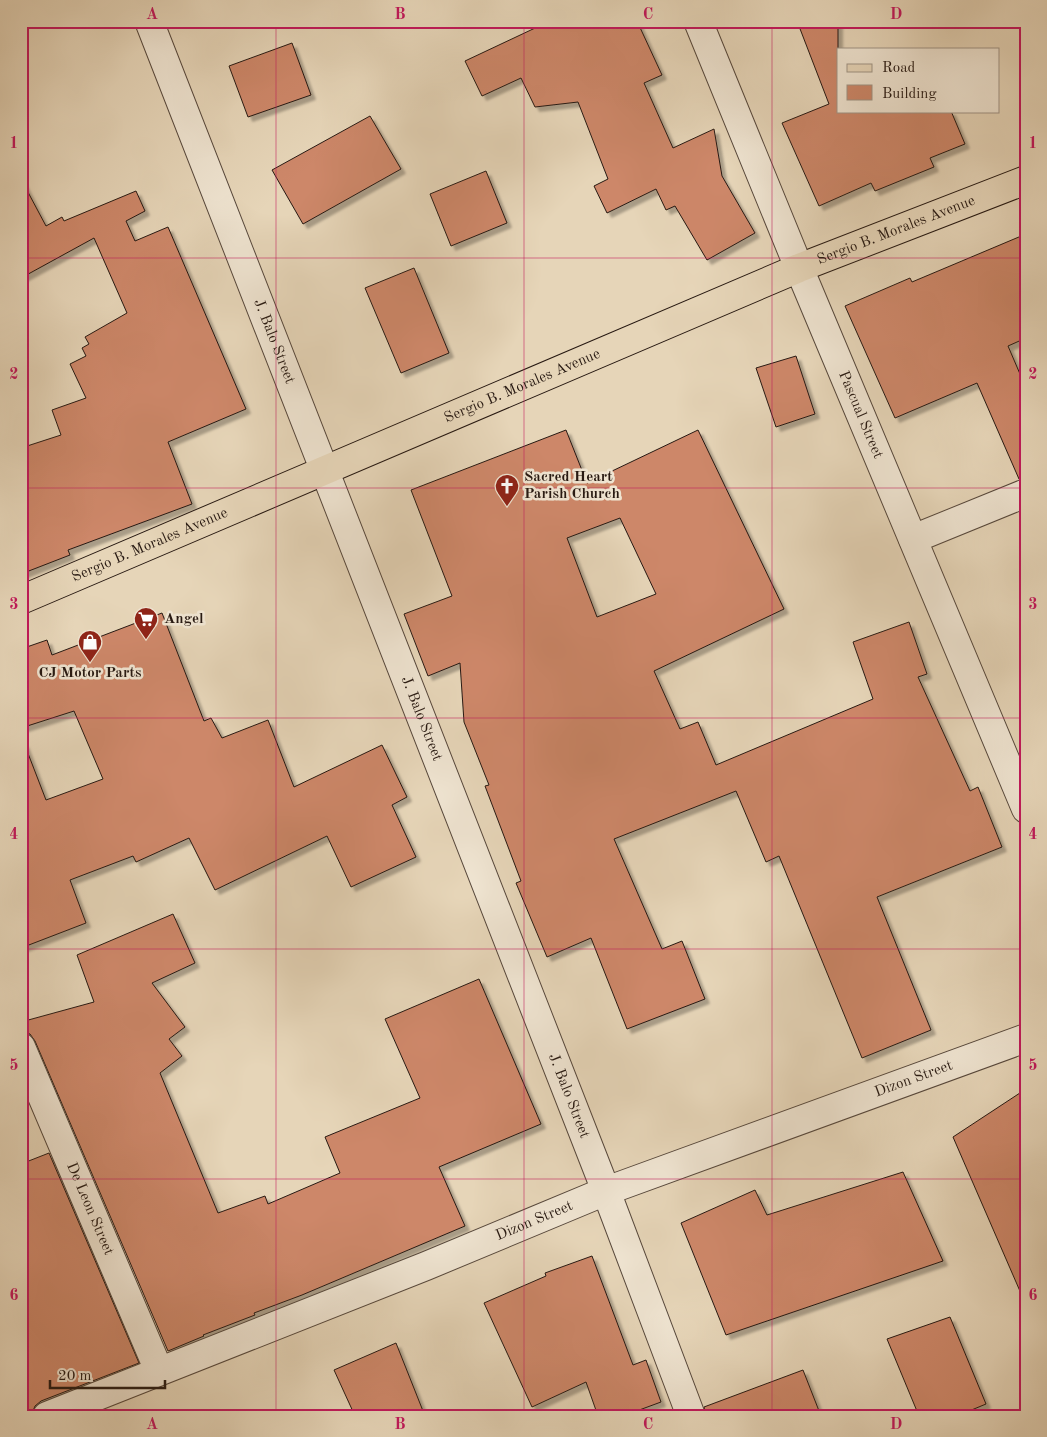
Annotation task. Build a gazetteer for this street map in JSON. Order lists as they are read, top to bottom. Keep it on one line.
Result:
{"streets":{"main road":["Sergio B. Morales Avenue"],"street":["J. Balo Street","Pascual Street","Dizon Street","De Leon Street"]},"crossings":[["Sergio B. Morales Avenue","J. Balo Street"],["Sergio B. Morales Avenue","Pascual Street"],["J. Balo Street","Dizon Street"],["Dizon Street","De Leon Street"]],"places":{"church":["Sacred Heart Parish Church"],"supermarket":["Angel"],"shop":["CJ Motor Parts"]},"legend":["Road","Building"],"scale_bar":"20 m","grid":{"columns":["A","B","C","D"],"rows":["1","2","3","4","5","6"]}}
